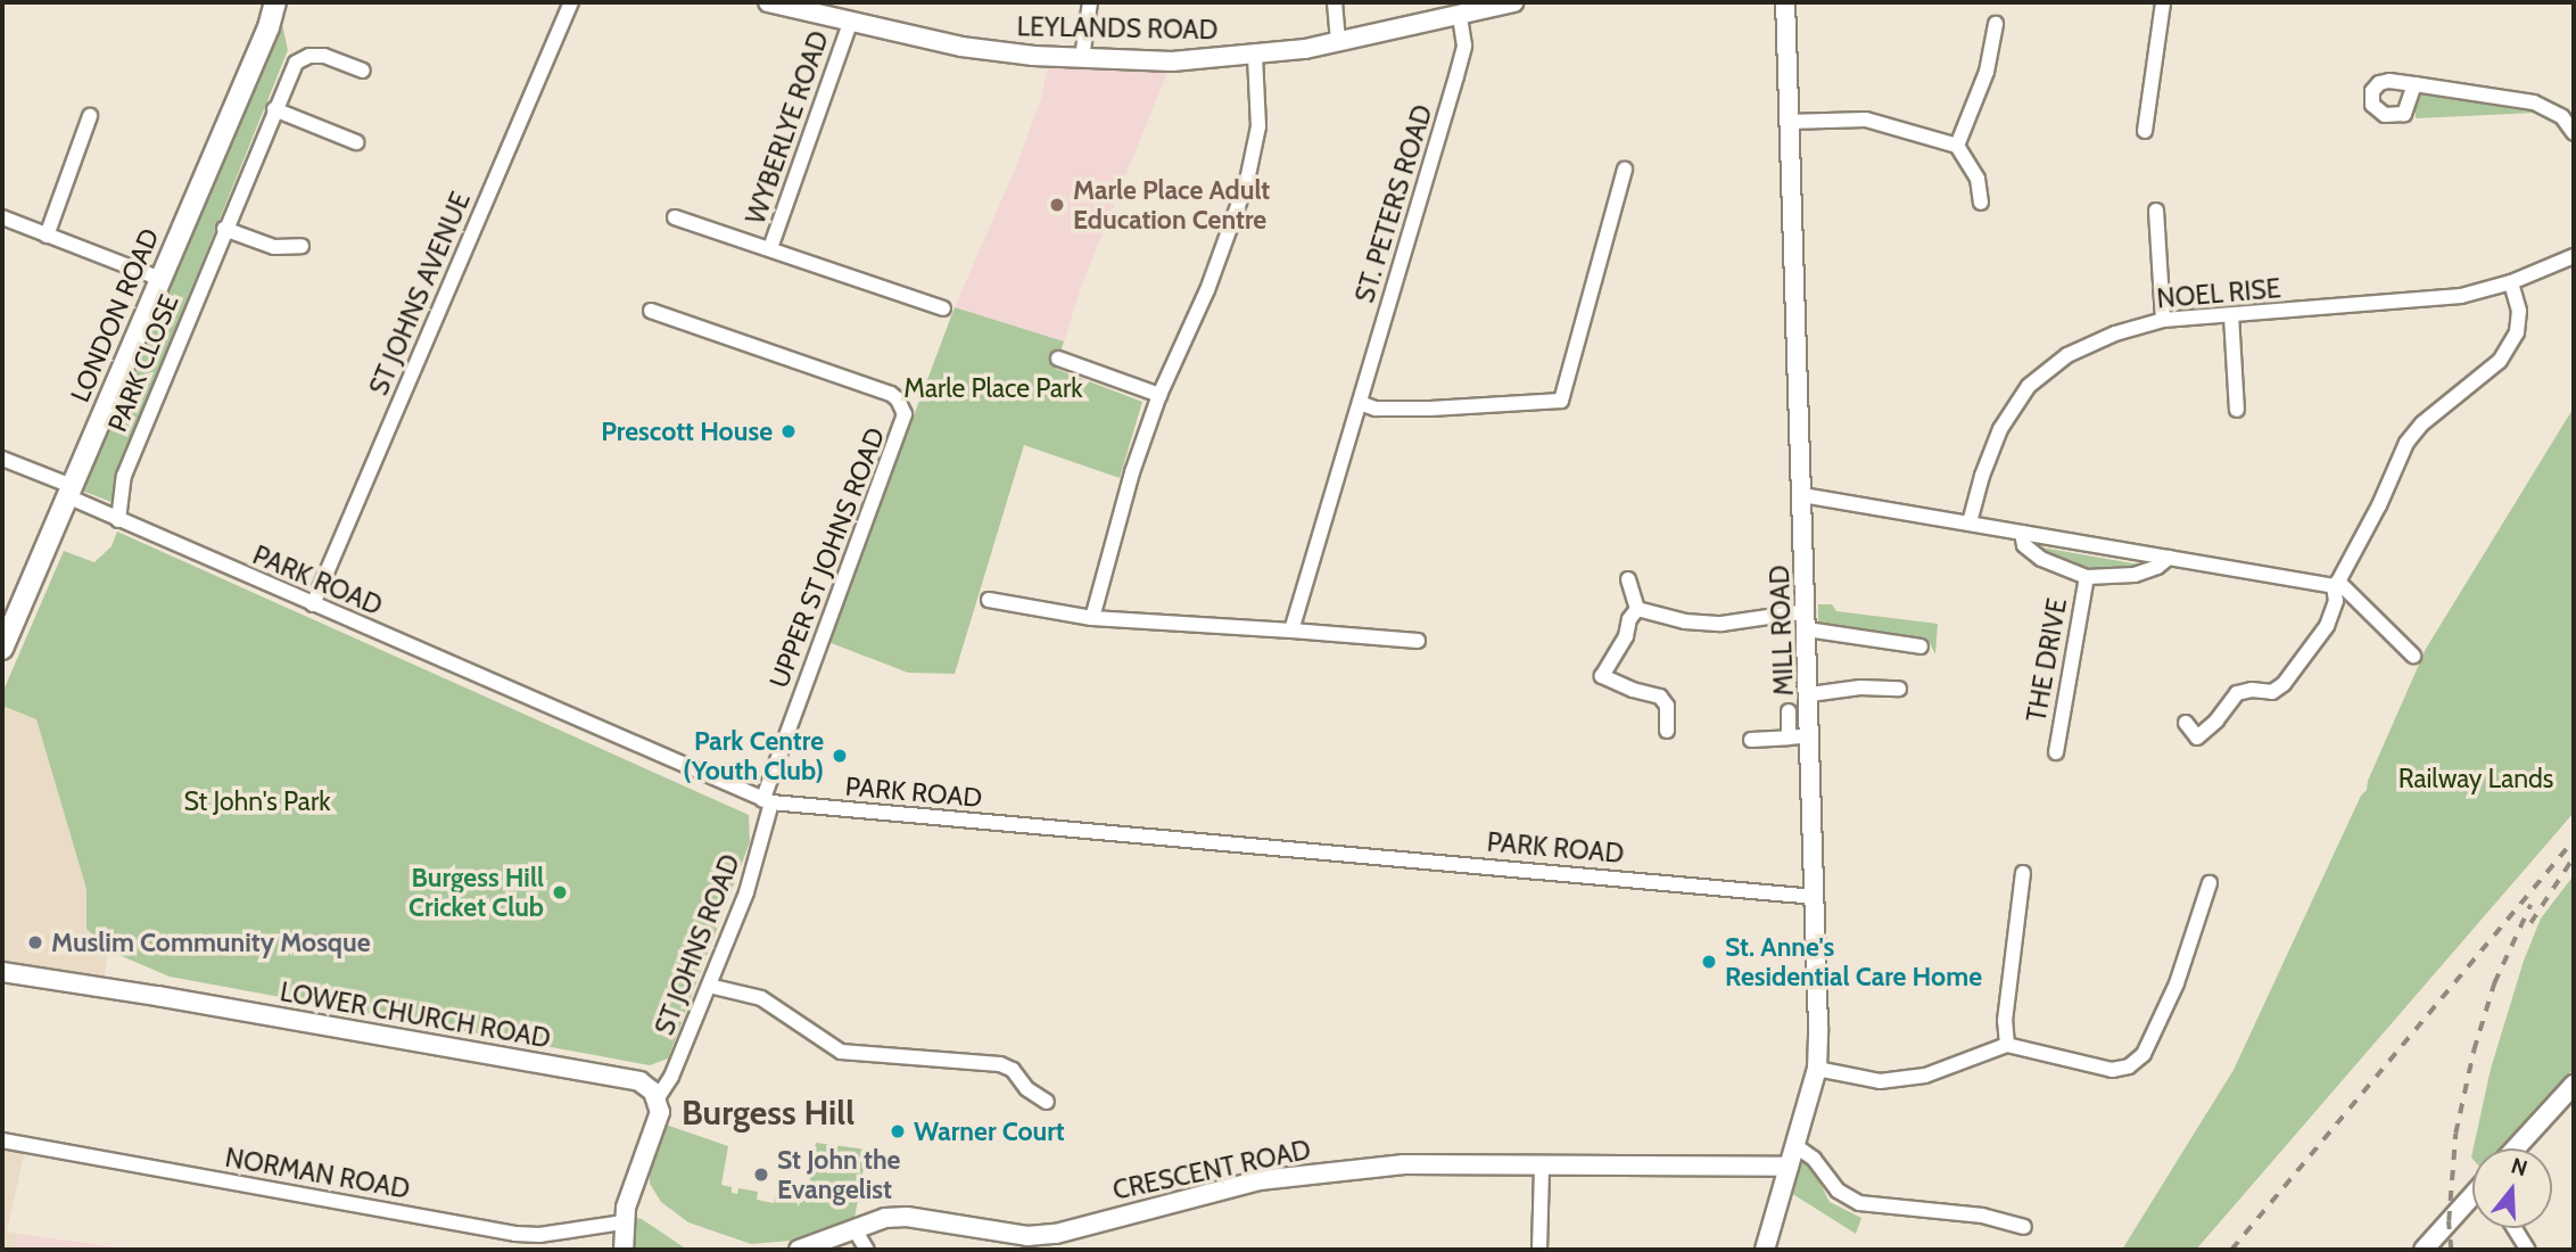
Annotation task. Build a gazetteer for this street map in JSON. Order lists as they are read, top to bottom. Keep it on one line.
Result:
{"streets":{"main road":["LONDON ROAD"],"street":["LEYLANDS ROAD","WYBERLYE ROAD","ST. PETERS ROAD","ST JOHNS AVENUE","NOEL RISE","PARK CLOSE","UPPER ST JOHNS ROAD","PARK ROAD","MILL ROAD","THE DRIVE","ST JOHNS ROAD","LOWER CHURCH ROAD","CRESCENT ROAD","NORMAN ROAD"]},"crossings":[["LEYLANDS ROAD","WYBERLYE ROAD"],["LEYLANDS ROAD","ST. PETERS ROAD"],["ST JOHNS AVENUE","PARK ROAD"],["LONDON ROAD","PARK ROAD"],["PARK CLOSE","PARK ROAD"],["UPPER ST JOHNS ROAD","PARK ROAD"],["UPPER ST JOHNS ROAD","ST JOHNS ROAD"],["PARK ROAD","MILL ROAD"],["PARK ROAD","ST JOHNS ROAD"],["MILL ROAD","CRESCENT ROAD"],["ST JOHNS ROAD","LOWER CHURCH ROAD"]],"districts":["Burgess Hill"],"parks":["Marle Place Park","Railway Lands","St John's Park"],"places":["Marle Place Adult Education Centre","Prescott House","Park Centre (Youth Club)","Burgess Hill Cricket Club","Muslim Community Mosque","St. Anne's Residential Care Home","Warner Court","St John the Evangelist"],"north":"top"}
